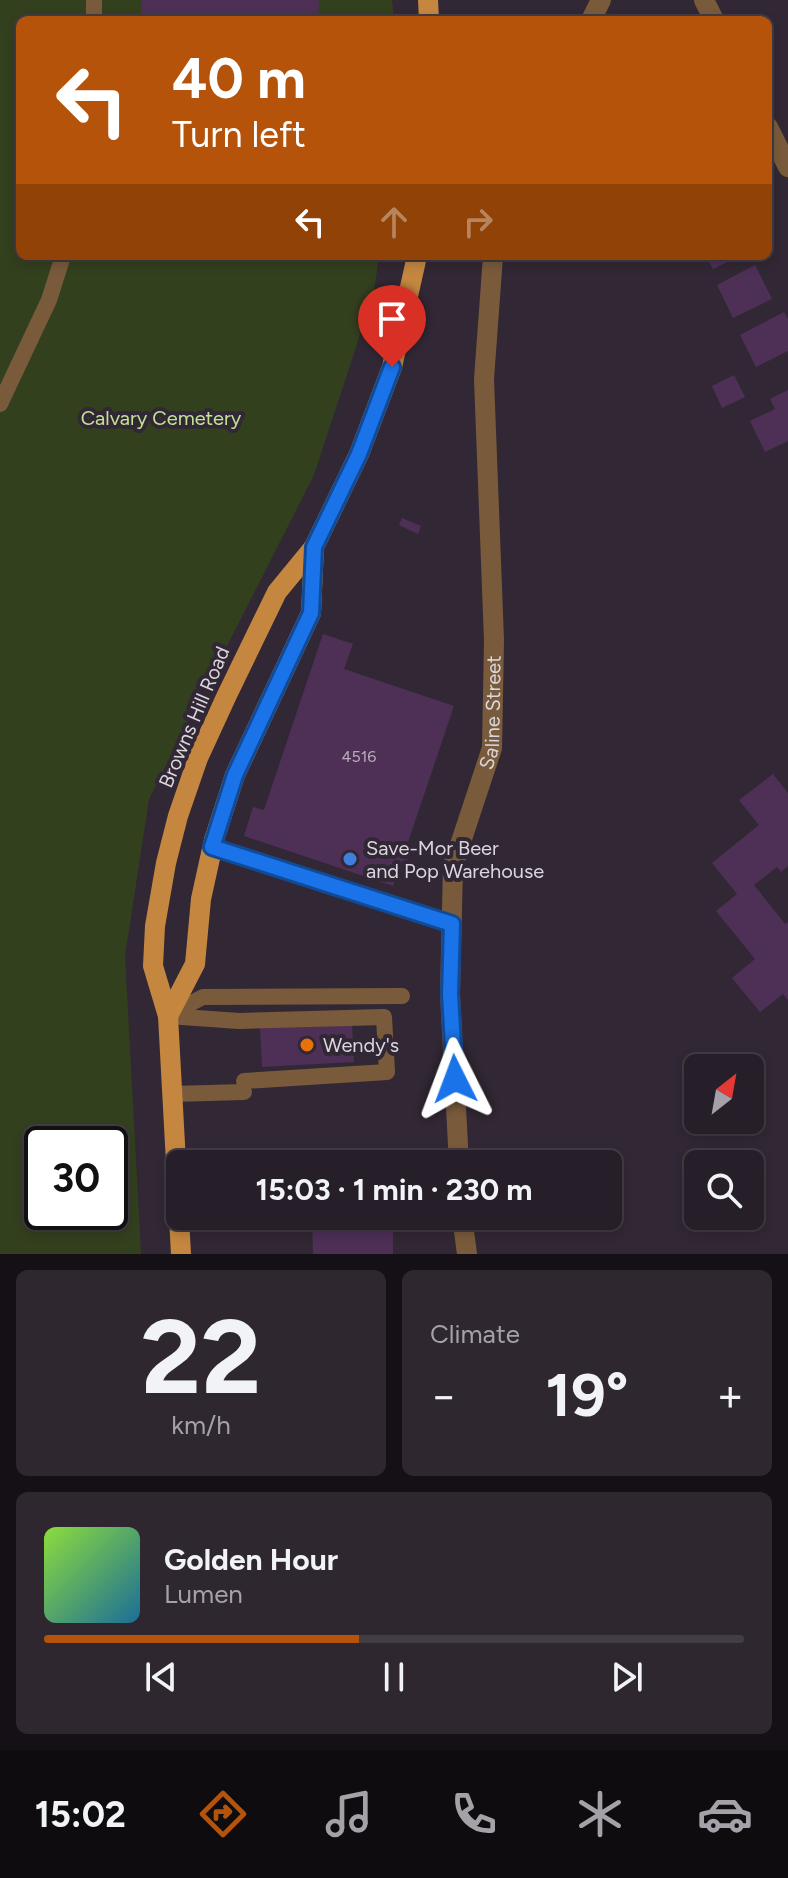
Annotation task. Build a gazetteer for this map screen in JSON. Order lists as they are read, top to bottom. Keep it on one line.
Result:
{"streets":{"main road":["Browns Hill Road"],"street":["Saline Street"]},"parks":["Calvary Cemetery"],"places":["Save-Mor Beer and Pop Warehouse","Wendy's"],"house_numbers":["4516"],"north":"top right","page":{"turn":["40 m","Turn left"],"limit":"30","trip":"15:03 · 1 min · 230 m","tile":[["22","km/h"],"Climate"],"heat":["−","19°","+"],"song":["Golden Hour","Lumen"],"tabs":"15:02"}}
